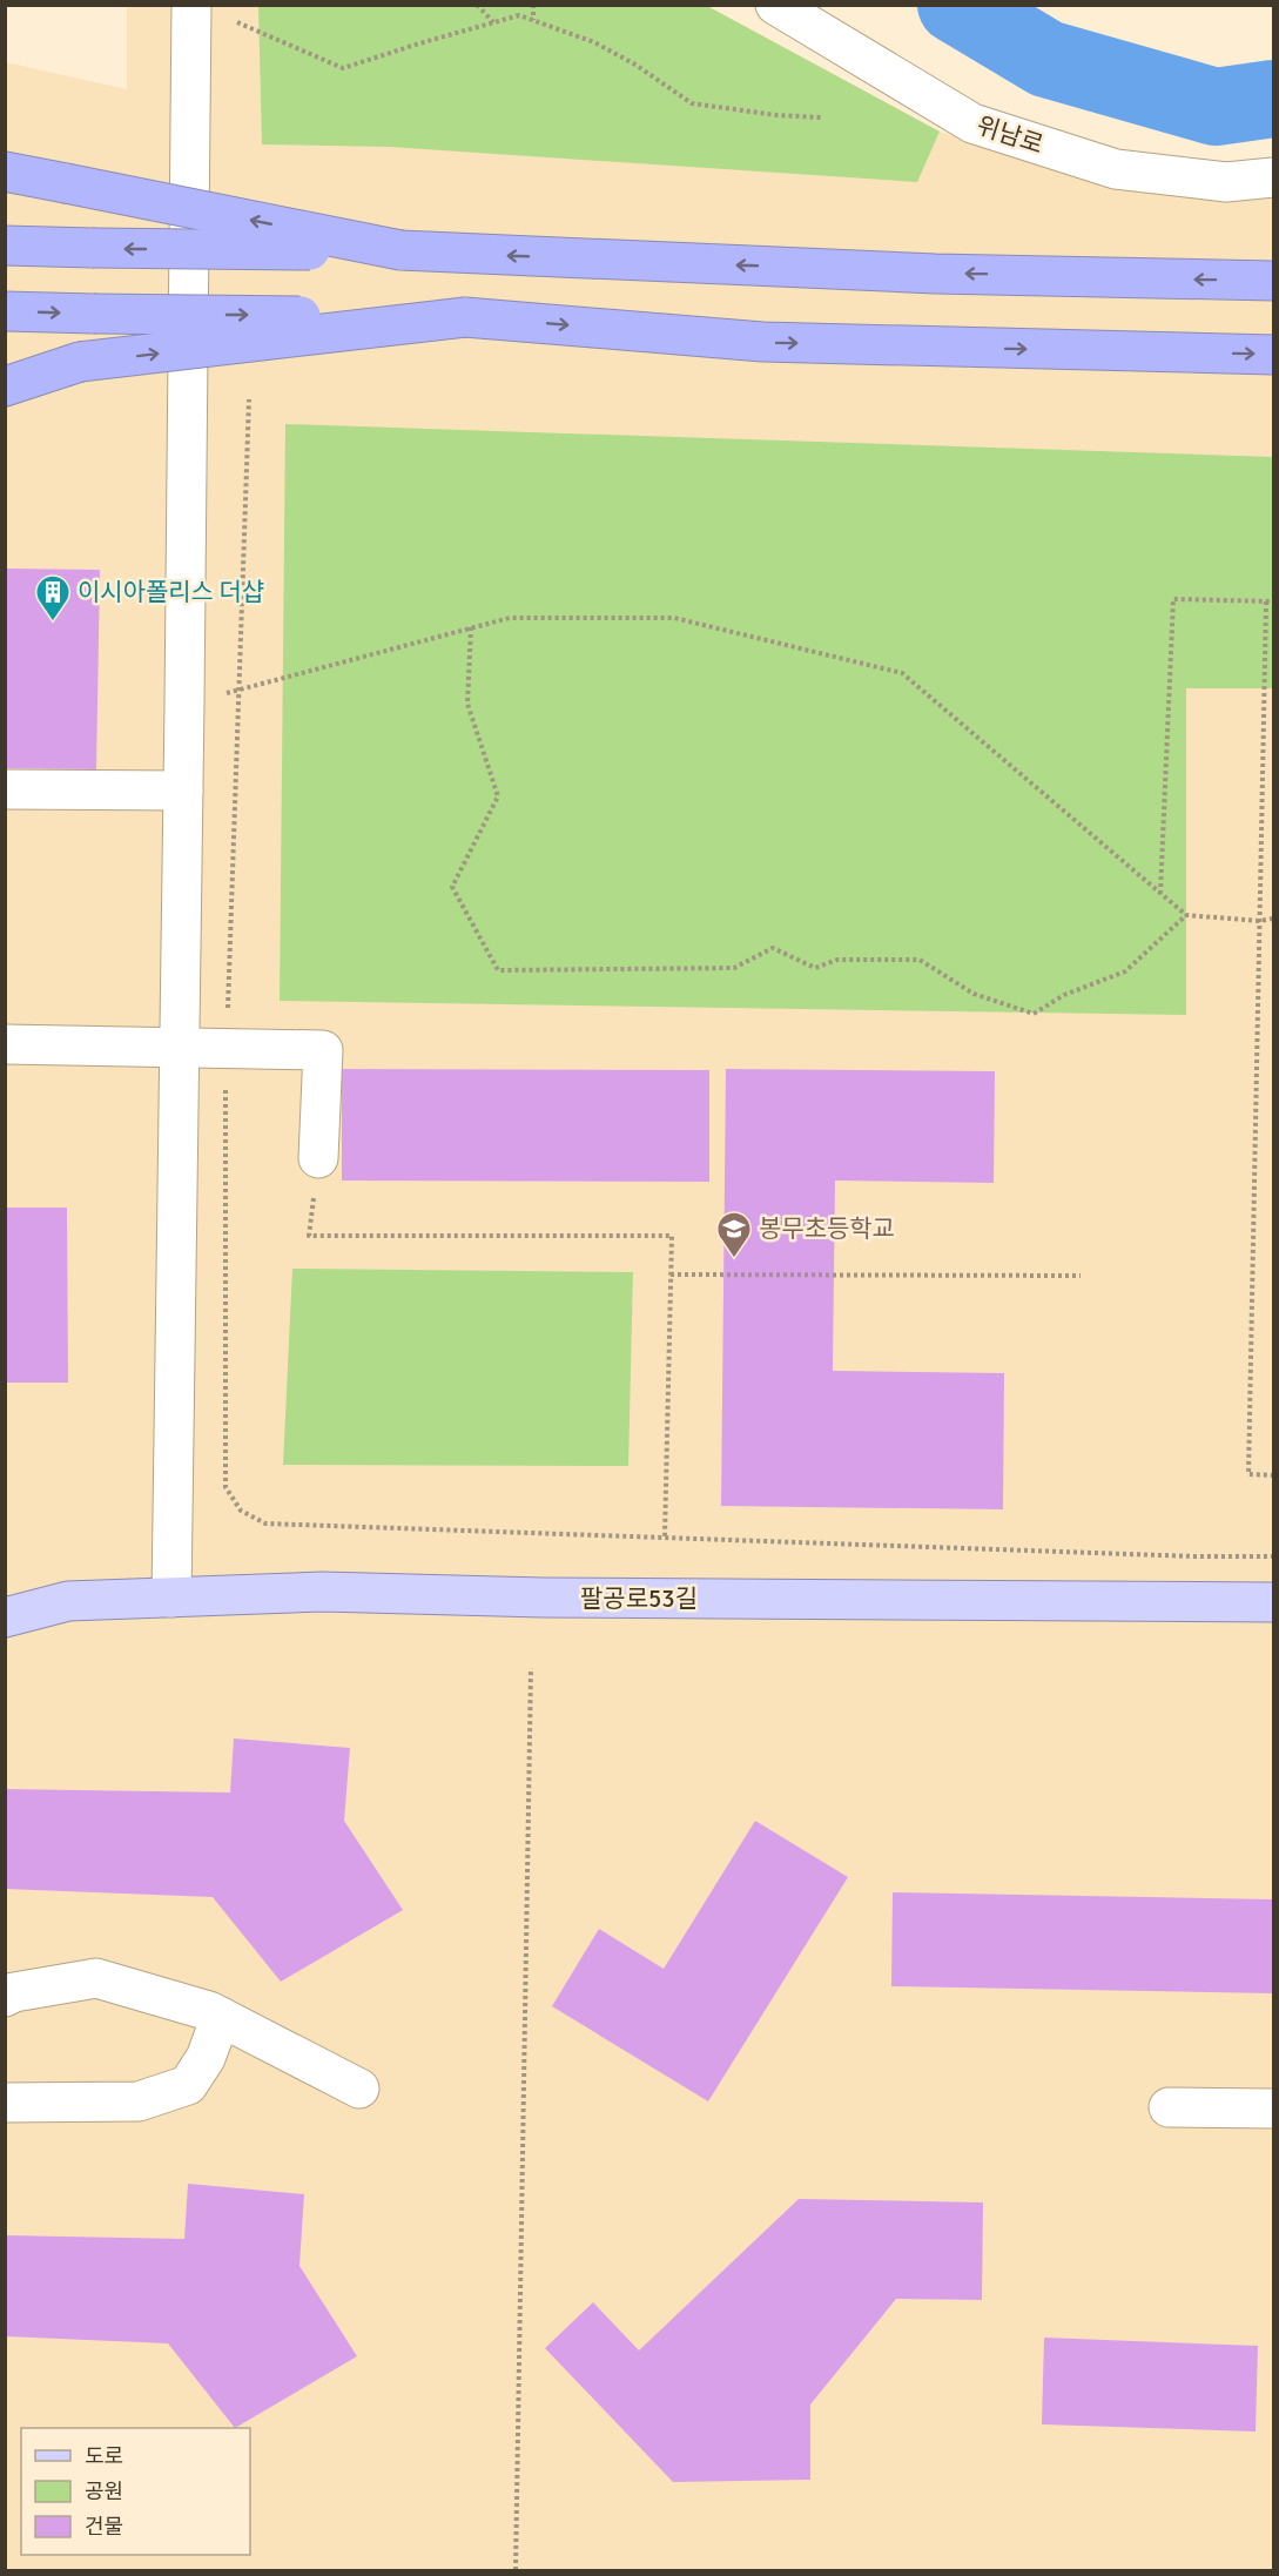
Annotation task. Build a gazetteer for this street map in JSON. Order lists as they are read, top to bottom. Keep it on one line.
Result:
{"streets":{"main road":["팔공로53길"],"street":["위남로"]},"places":{"building":["이시아폴리스 더샵"],"school or university":["봉무초등학교"]},"legend":["도로","공원","건물"]}
